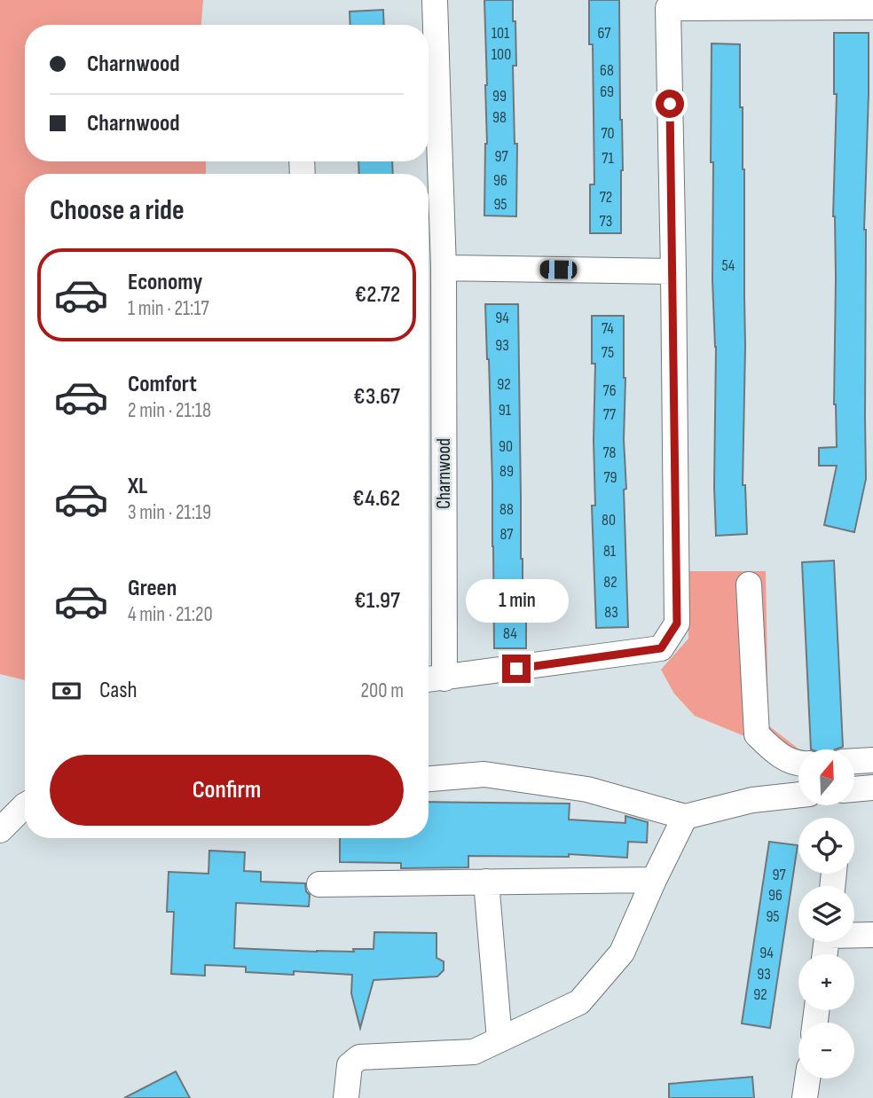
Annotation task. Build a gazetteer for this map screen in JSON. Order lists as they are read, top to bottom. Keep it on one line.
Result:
{"streets":{"street":["Charnwood"]},"house_numbers":["101","67","100","68","69","99","98","70","97","71","96","72","95","73","54","94","74","93","75","92","76","91","77","90","78","89","79","88","80","87","81","82","83","84","97","96","95","94","93","92"],"north":"top","page":{"banner":["Charnwood","Charnwood"],"heading":"Choose a ride","list":[{"name":"Economy","note":"1 min · 21:17","value":"€2.72"},{"name":"Comfort","note":"2 min · 21:18","value":"€3.67"},{"name":"XL","note":"3 min · 21:19","value":"€4.62"},{"name":"Green","note":"4 min · 21:20","value":"€1.97"}],"bubble":"1 min","pay":["Cash","200 m"],"buttons":"Confirm","map_buttons":["+","−"]}}
